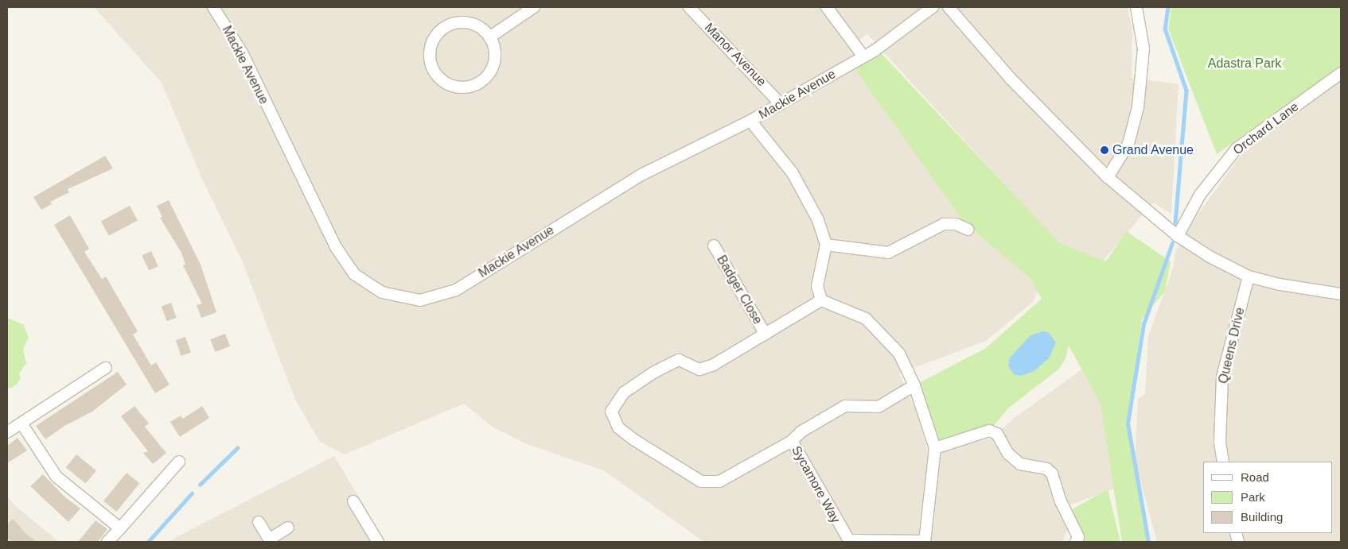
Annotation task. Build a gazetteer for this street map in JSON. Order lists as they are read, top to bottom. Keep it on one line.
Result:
{"streets":{"street":["Manor Avenue","Mackie Avenue","Orchard Lane","Badger Close","Queens Drive","Sycamore Way"]},"crossings":[["Manor Avenue","Mackie Avenue"],["Badger Close","Sycamore Way"]],"parks":["Adastra Park"],"places":["Grand Avenue"],"legend":["Road","Park","Building"]}
